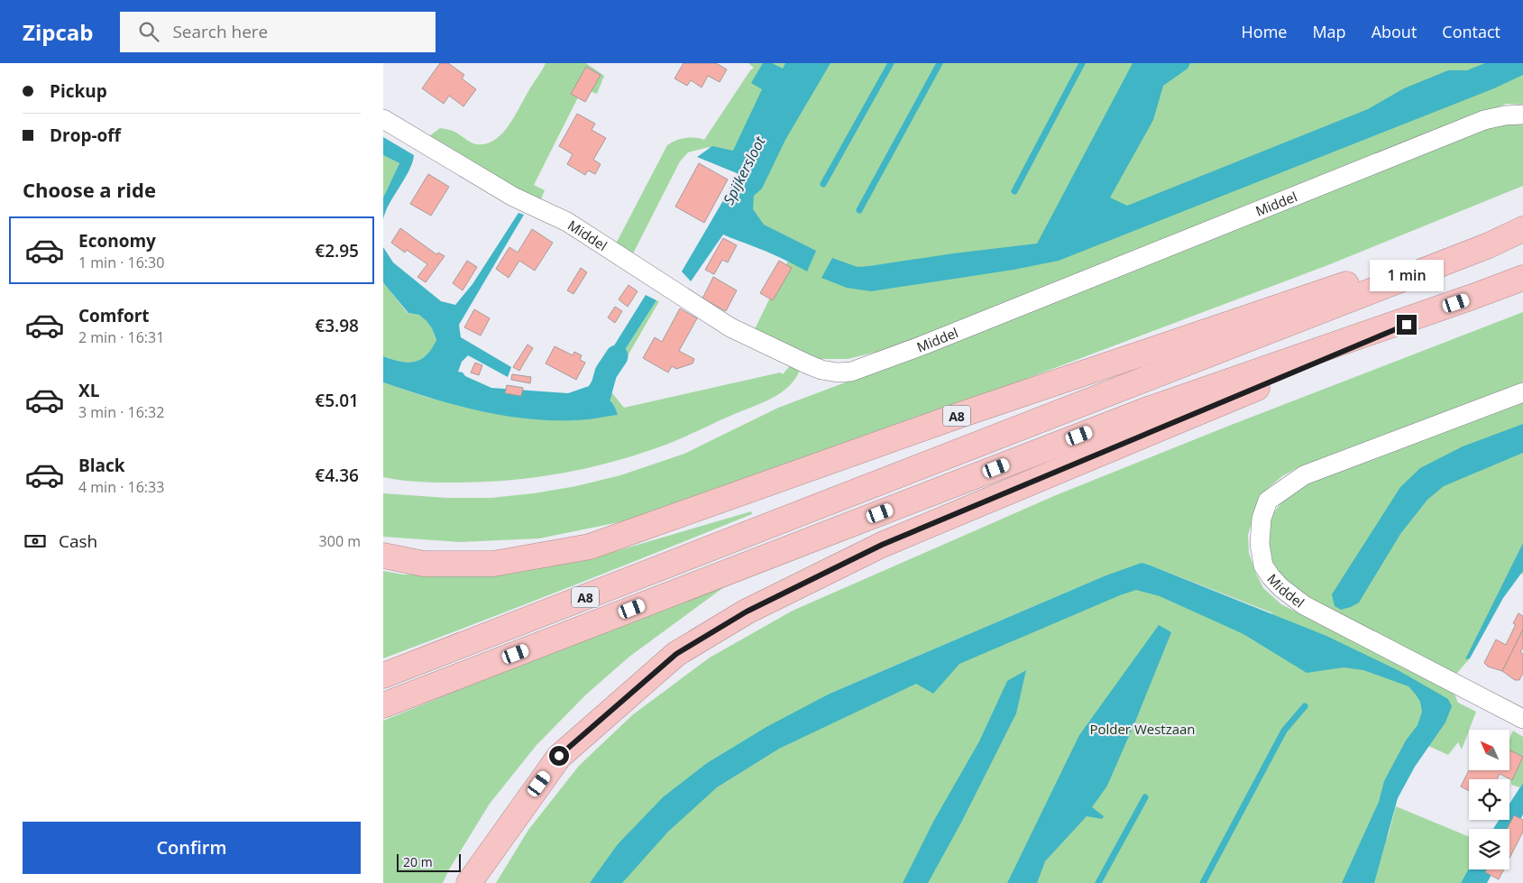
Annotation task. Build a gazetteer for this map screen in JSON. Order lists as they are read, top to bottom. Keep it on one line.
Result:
{"streets":{"highway":["A8"],"street":["Middel"]},"water":["Spijkersloot"],"parks":["Polder Westzaan"],"scale_bar":"20 m","north":"top left","page":{"header":"Zipcab","search":"Search here","nav":["Home","Map","About","Contact"],"banner":["Pickup","Drop-off"],"heading":"Choose a ride","list":[{"name":"Economy","note":"1 min · 16:30","value":"€2.95"},{"name":"Comfort","note":"2 min · 16:31","value":"€3.98"},{"name":"XL","note":"3 min · 16:32","value":"€5.01"},{"name":"Black","note":"4 min · 16:33","value":"€4.36"}],"bubble":"1 min","pay":["Cash","300 m"],"buttons":"Confirm","scale":"20 m"}}
